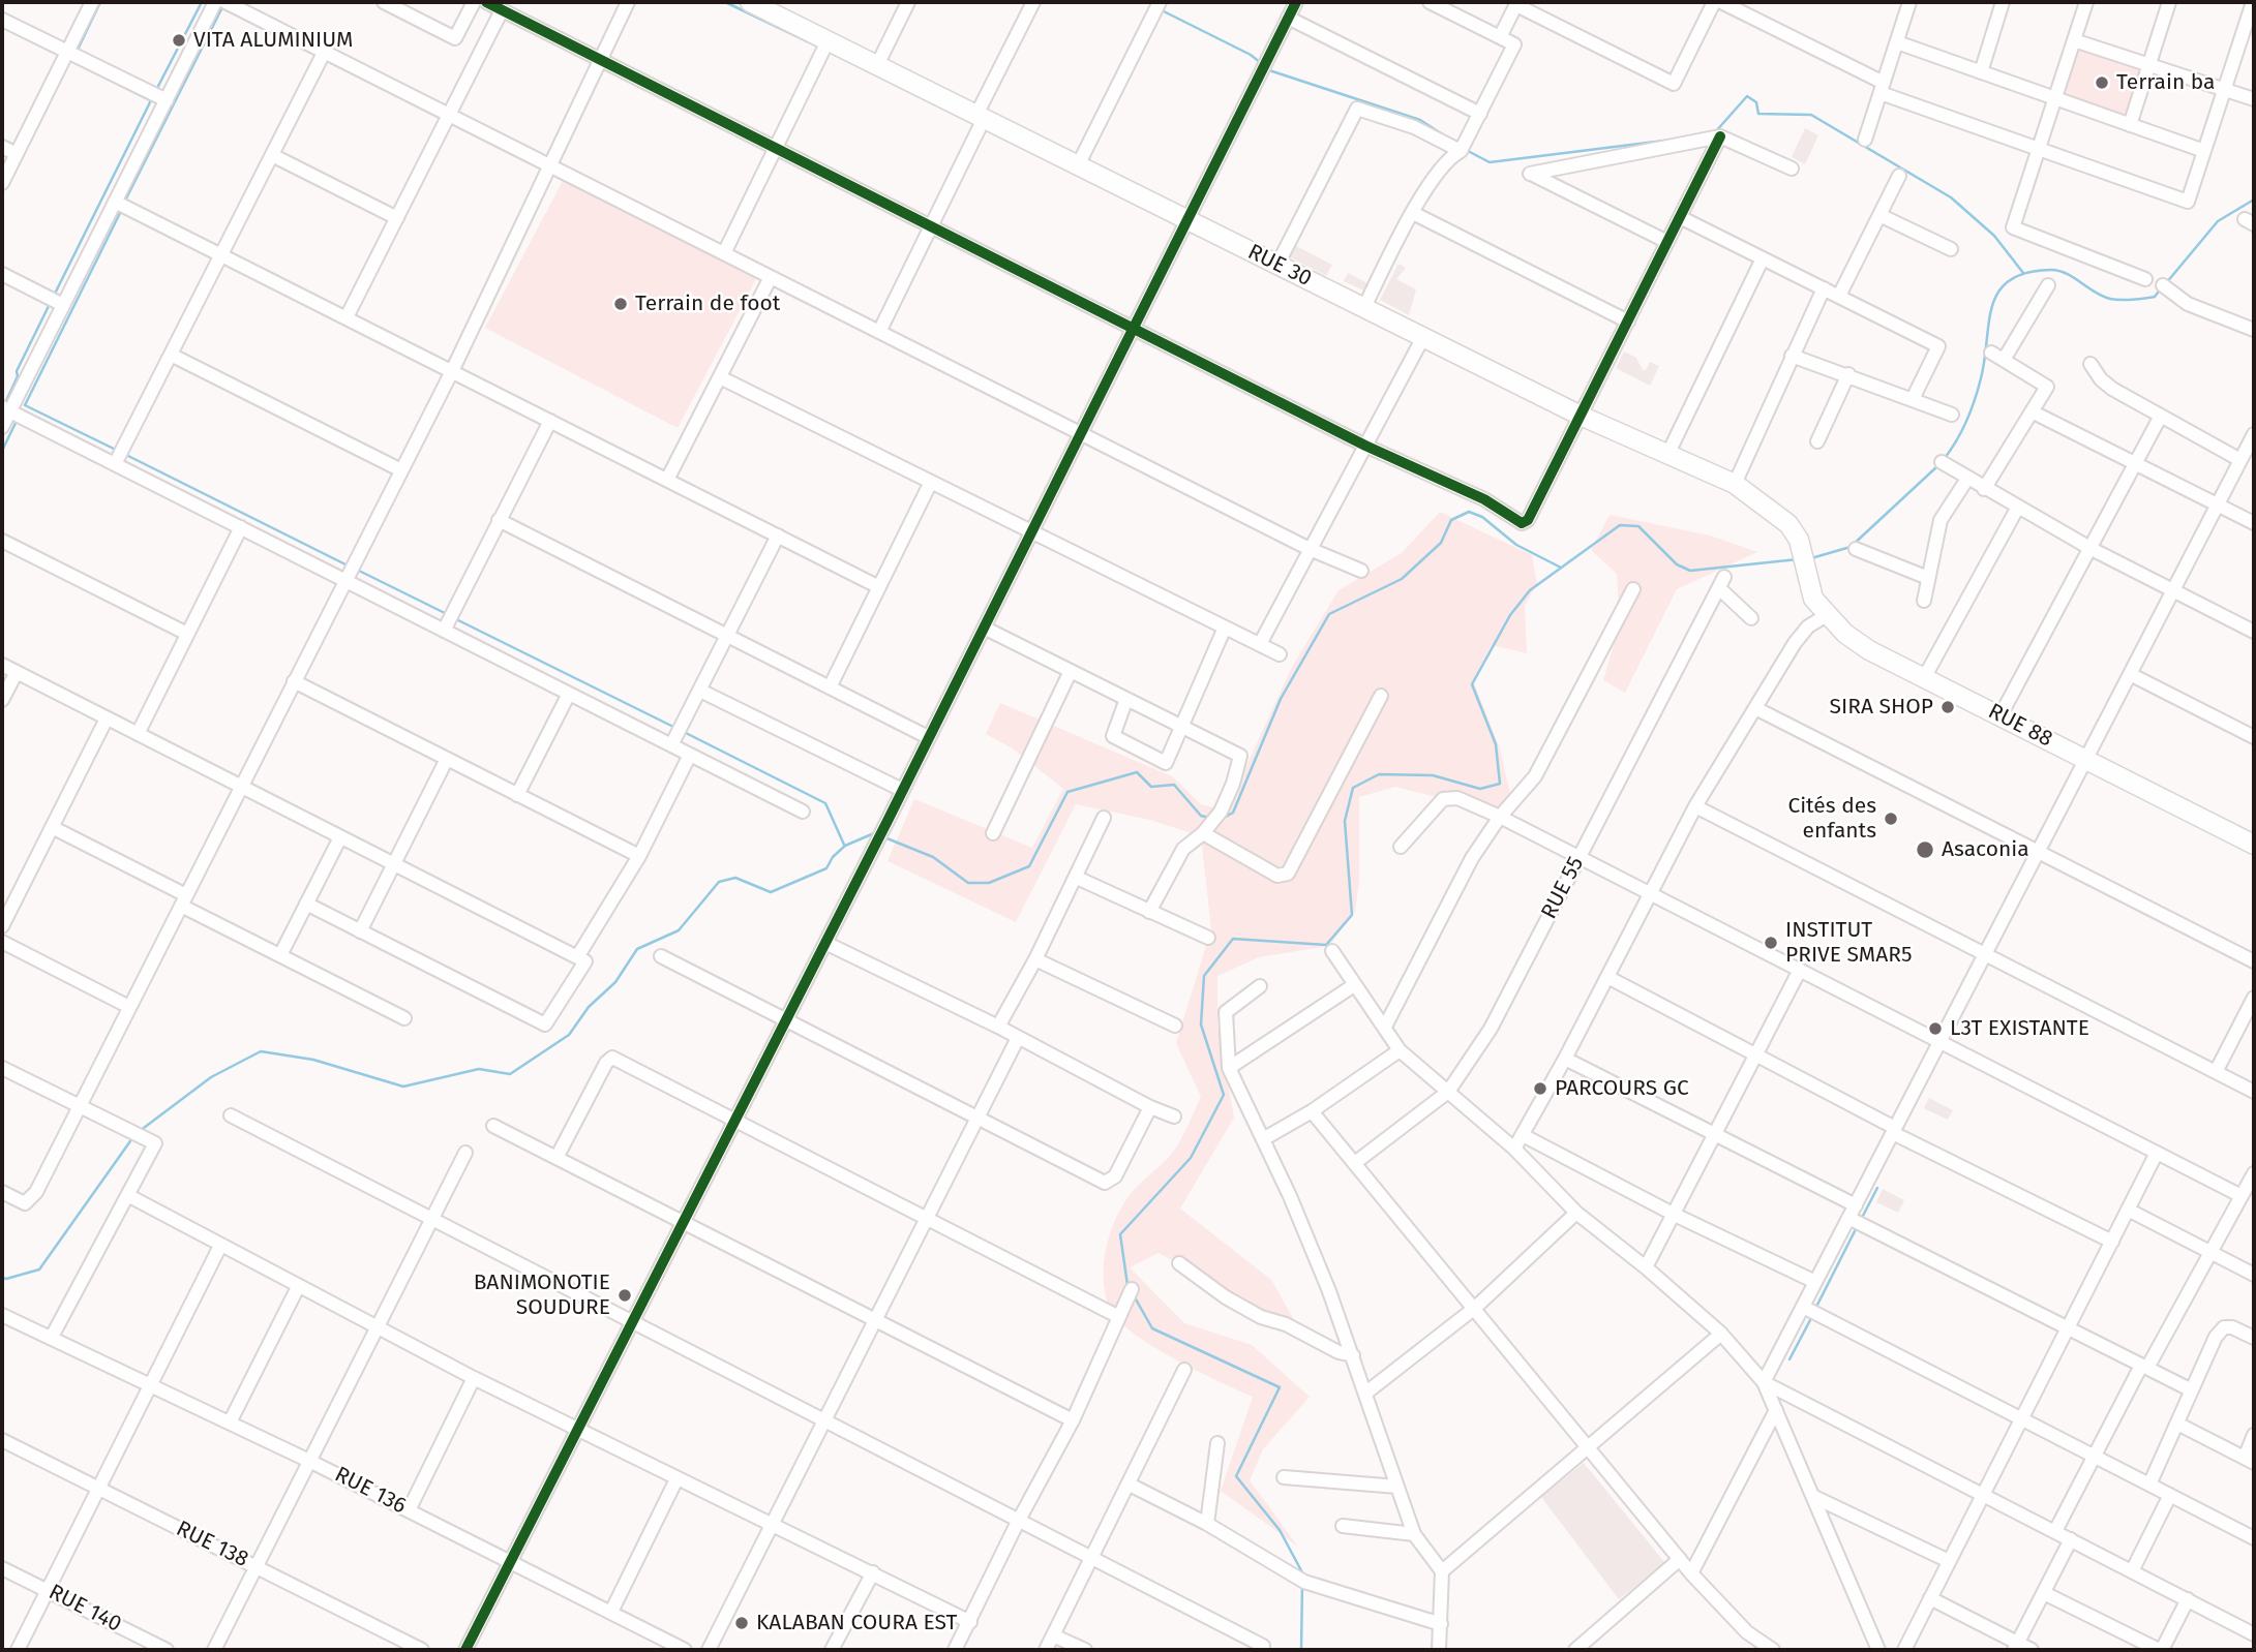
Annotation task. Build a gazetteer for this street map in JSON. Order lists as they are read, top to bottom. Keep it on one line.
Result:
{"streets":{"main road":["RUE 30","RUE 88"],"street":["RUE 55","RUE 136","RUE 138","RUE 140"]},"crossings":[["RUE 30","RUE 88"]],"places":["VITA ALUMINIUM","Terrain ba","Terrain de foot","SIRA SHOP","Cités des enfants","Asaconia","INSTITUT PRIVE SMAR5","L3T EXISTANTE","PARCOURS GC","BANIMONOTIE SOUDURE","KALABAN COURA EST"]}
